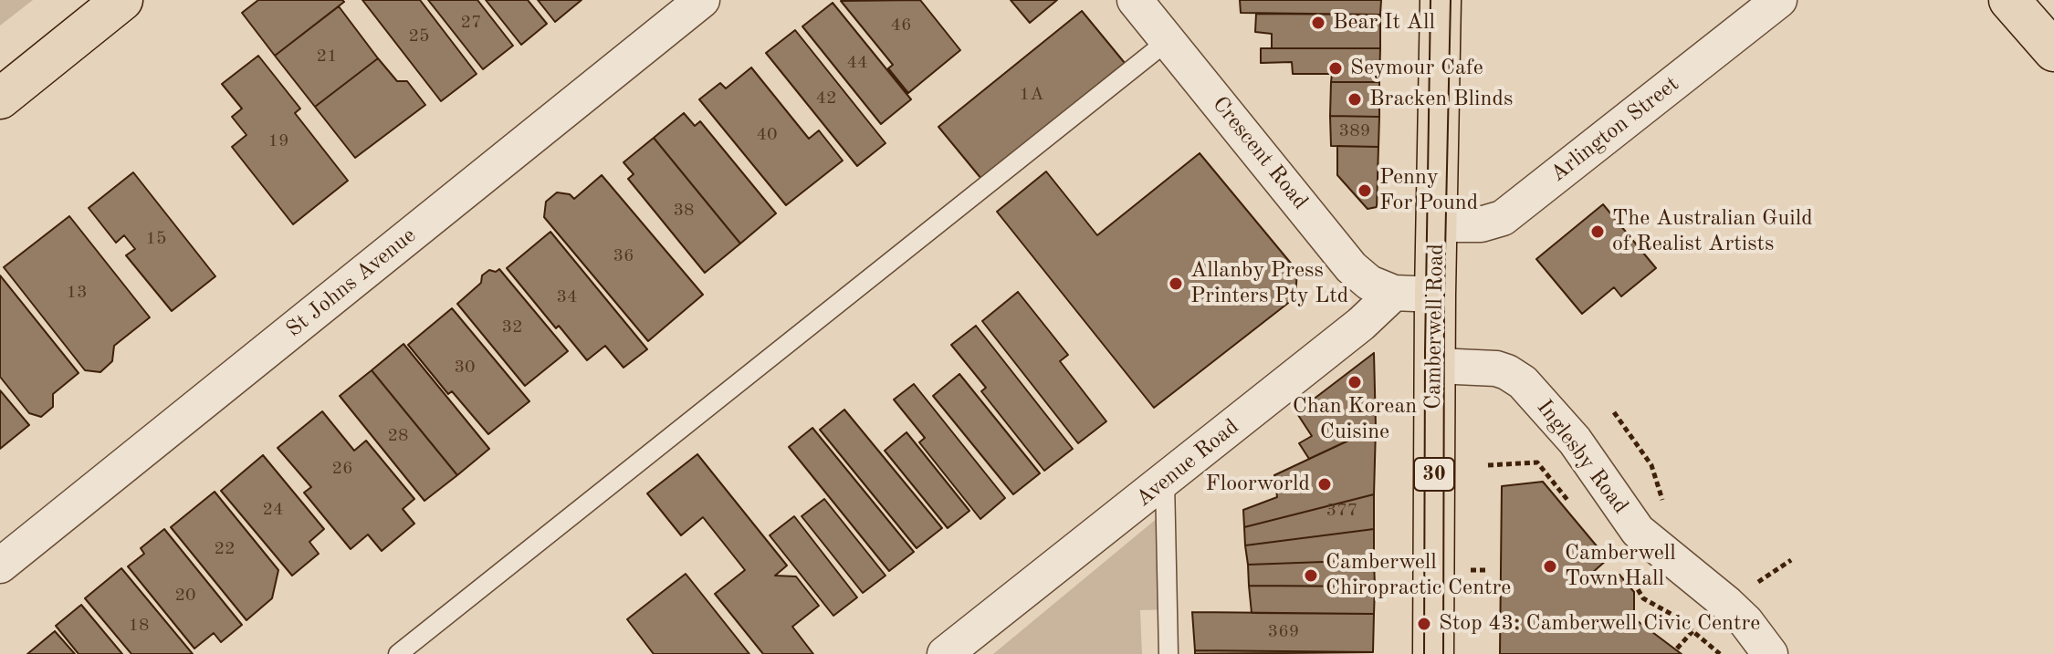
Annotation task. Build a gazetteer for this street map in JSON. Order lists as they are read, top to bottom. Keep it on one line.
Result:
{"streets":{"main road":["Camberwell Road","30"],"street":["Arlington Street","Crescent Road","St Johns Avenue","Inglesby Road","Avenue Road"]},"crossings":[["Arlington Street","Camberwell Road"],["Crescent Road","Avenue Road"],["Camberwell Road","Inglesby Road"]],"places":["Bear It All","Seymour Cafe","Bracken Blinds","Penny For Pound","The Australian Guild of Realist Artists","Allanby Press Printers Pty Ltd","Chan Korean Cuisine","Floorworld","Camberwell Town Hall","Camberwell Chiropractic Centre","Stop 43: Camberwell Civic Centre"],"house_numbers":["27","46","25","21","44","1A","42","389","40","19","38","15","36","13","34","32","30","28","26","24","377","22","20","18","369"]}
